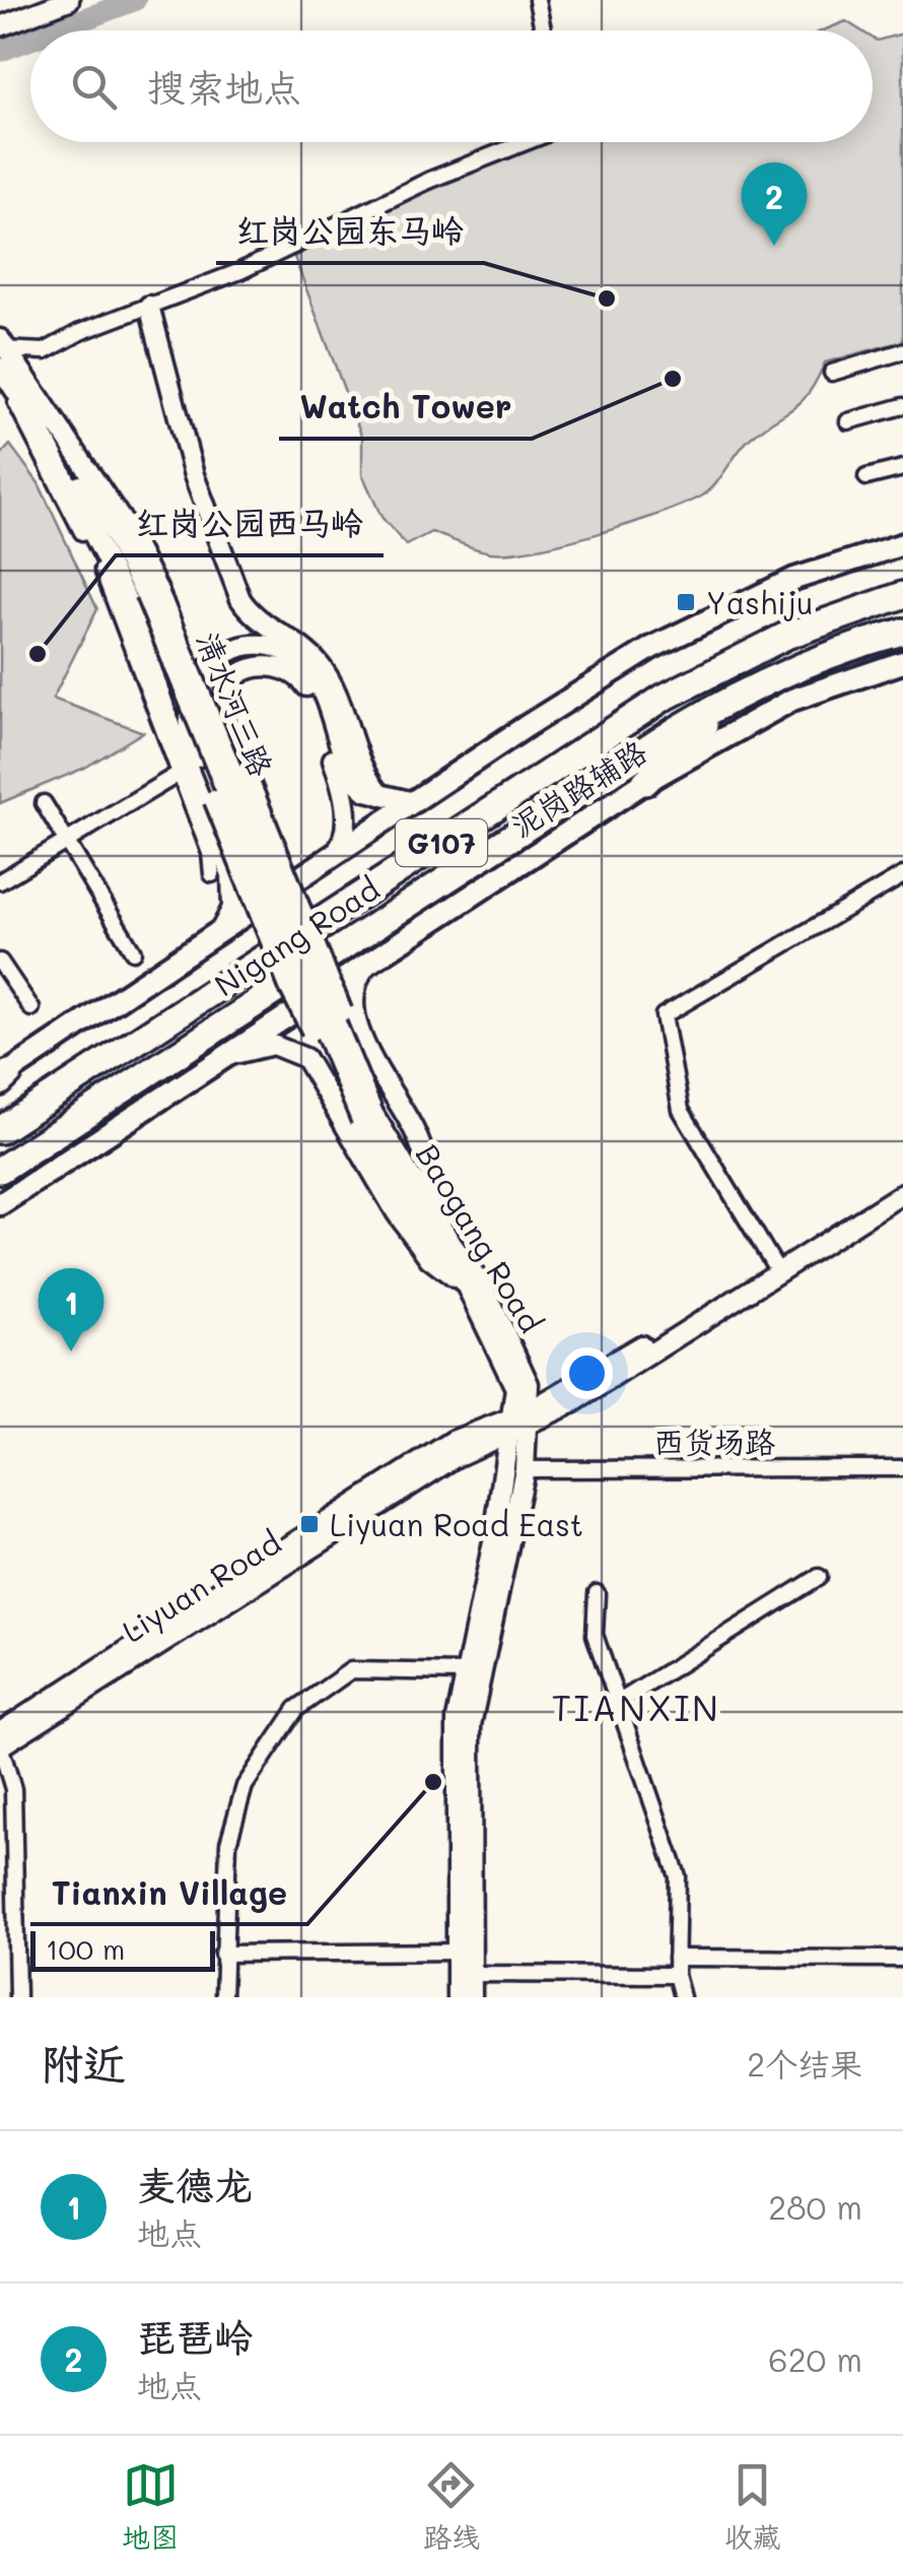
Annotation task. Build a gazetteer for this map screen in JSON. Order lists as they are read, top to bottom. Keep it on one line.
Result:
{"streets":{"highway":["G107","Nigang Road"],"main road":["清水河三路","泥岗路辅路","Baogang Road","Liyuan Road"],"street":["西货场路"]},"crossings":[["清水河三路","Baogang Road"],["Baogang Road","西货场路"],["Baogang Road","Liyuan Road"]],"districts":["TIANXIN"],"places":{"other":["红岗公园东马岭","Watch Tower","红岗公园西马岭","Tianxin Village"],"transit":["Yashiju","Liyuan Road East"]},"scale_bar":"100 m","page":{"search":"搜索地点","pins":["2","1"],"scale":"100 m","heading":["附近","2个结果"],"list":[{"mark":"1","name":"麦德龙","note":"地点","value":"280 m"},{"mark":"2","name":"琵琶岭","note":"地点","value":"620 m"}],"nav":["地图","路线","收藏"]}}
